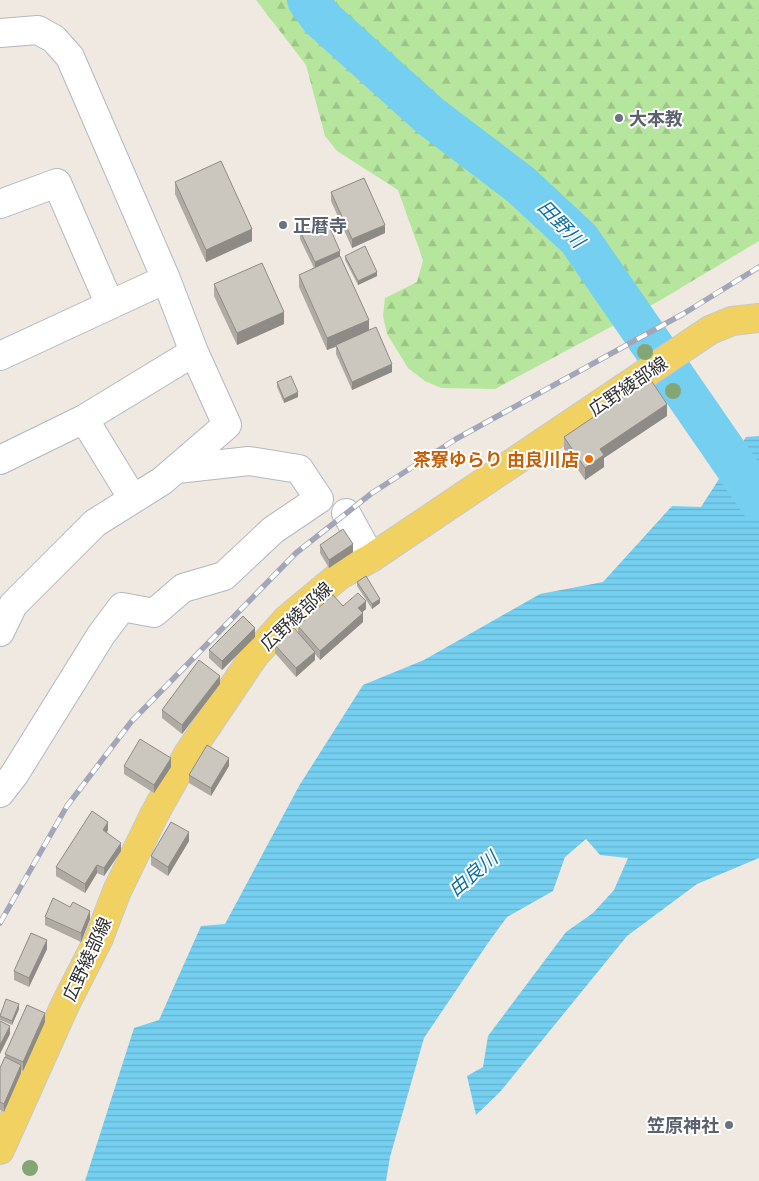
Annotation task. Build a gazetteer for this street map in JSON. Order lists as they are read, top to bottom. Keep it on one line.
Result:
{"streets":{"main road":["広野綾部線"]},"water":["田野川","由良川"],"places":["大本教","正暦寺","茶寮ゆらり 由良川店","笠原神社"]}
